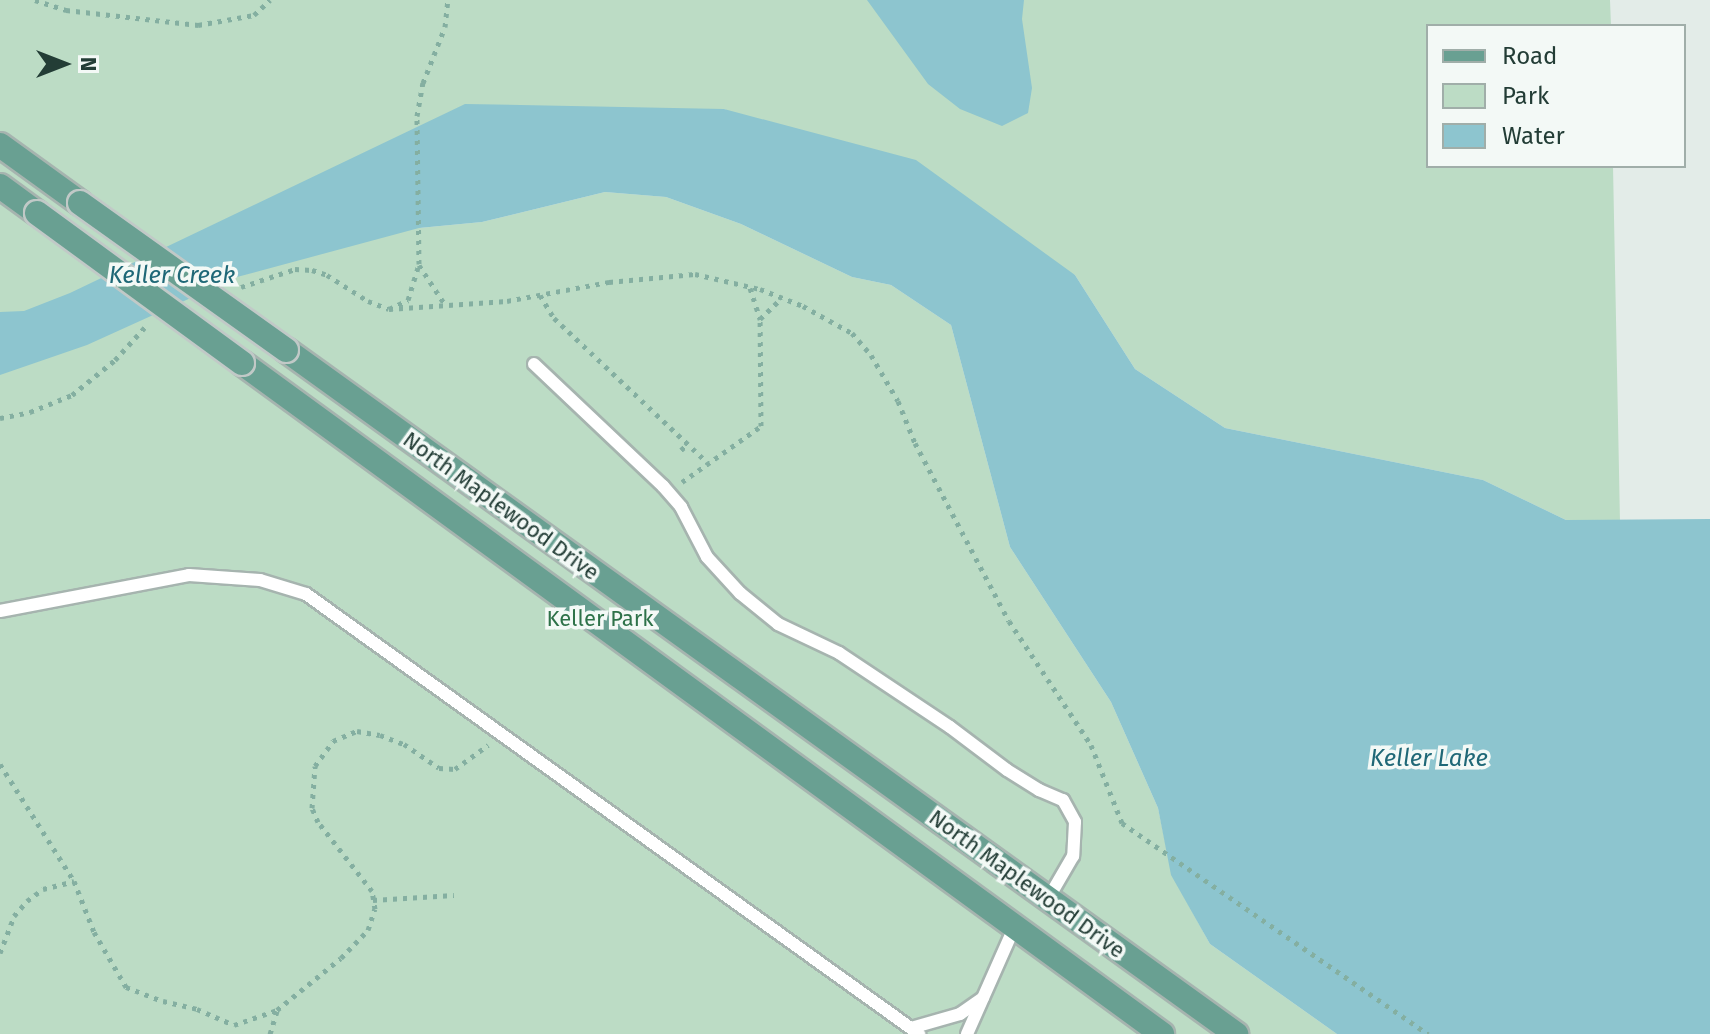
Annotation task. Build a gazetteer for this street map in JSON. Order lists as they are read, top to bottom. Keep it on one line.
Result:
{"streets":{"main road":["North Maplewood Drive"]},"water":["Keller Creek","Keller Lake"],"parks":["Keller Park"],"legend":["Road","Park","Water"],"north":"right"}
